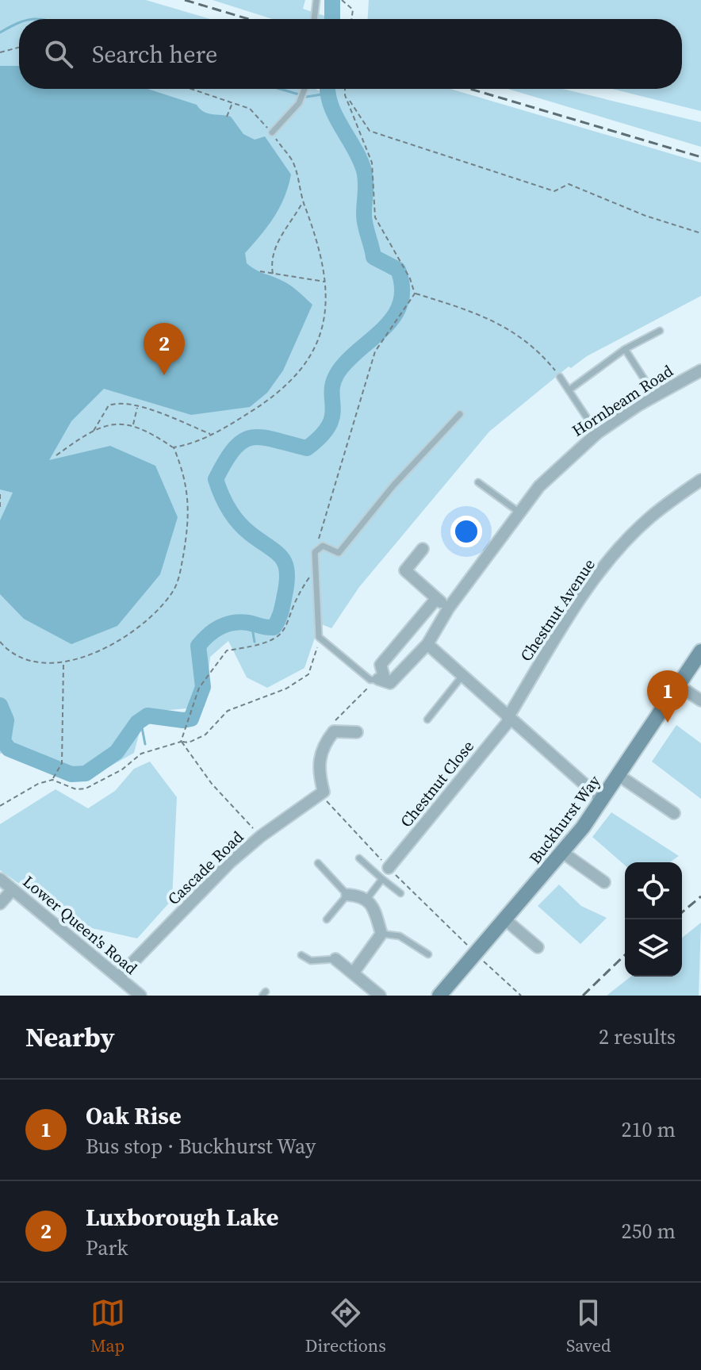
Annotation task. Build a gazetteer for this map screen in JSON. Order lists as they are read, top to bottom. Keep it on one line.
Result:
{"streets":{"street":["Hornbeam Road","Chestnut Avenue","Chestnut Close","Buckhurst Way","Cascade Road","Lower Queen's Road"]},"crossings":[["Chestnut Avenue","Chestnut Close"],["Cascade Road","Lower Queen's Road"]],"page":{"search":"Search here","pins":["2","1"],"heading":["Nearby","2 results"],"list":[{"mark":"1","name":"Oak Rise","note":"Bus stop · Buckhurst Way","value":"210 m"},{"mark":"2","name":"Luxborough Lake","note":"Park","value":"250 m"}],"nav":["Map","Directions","Saved"]}}
